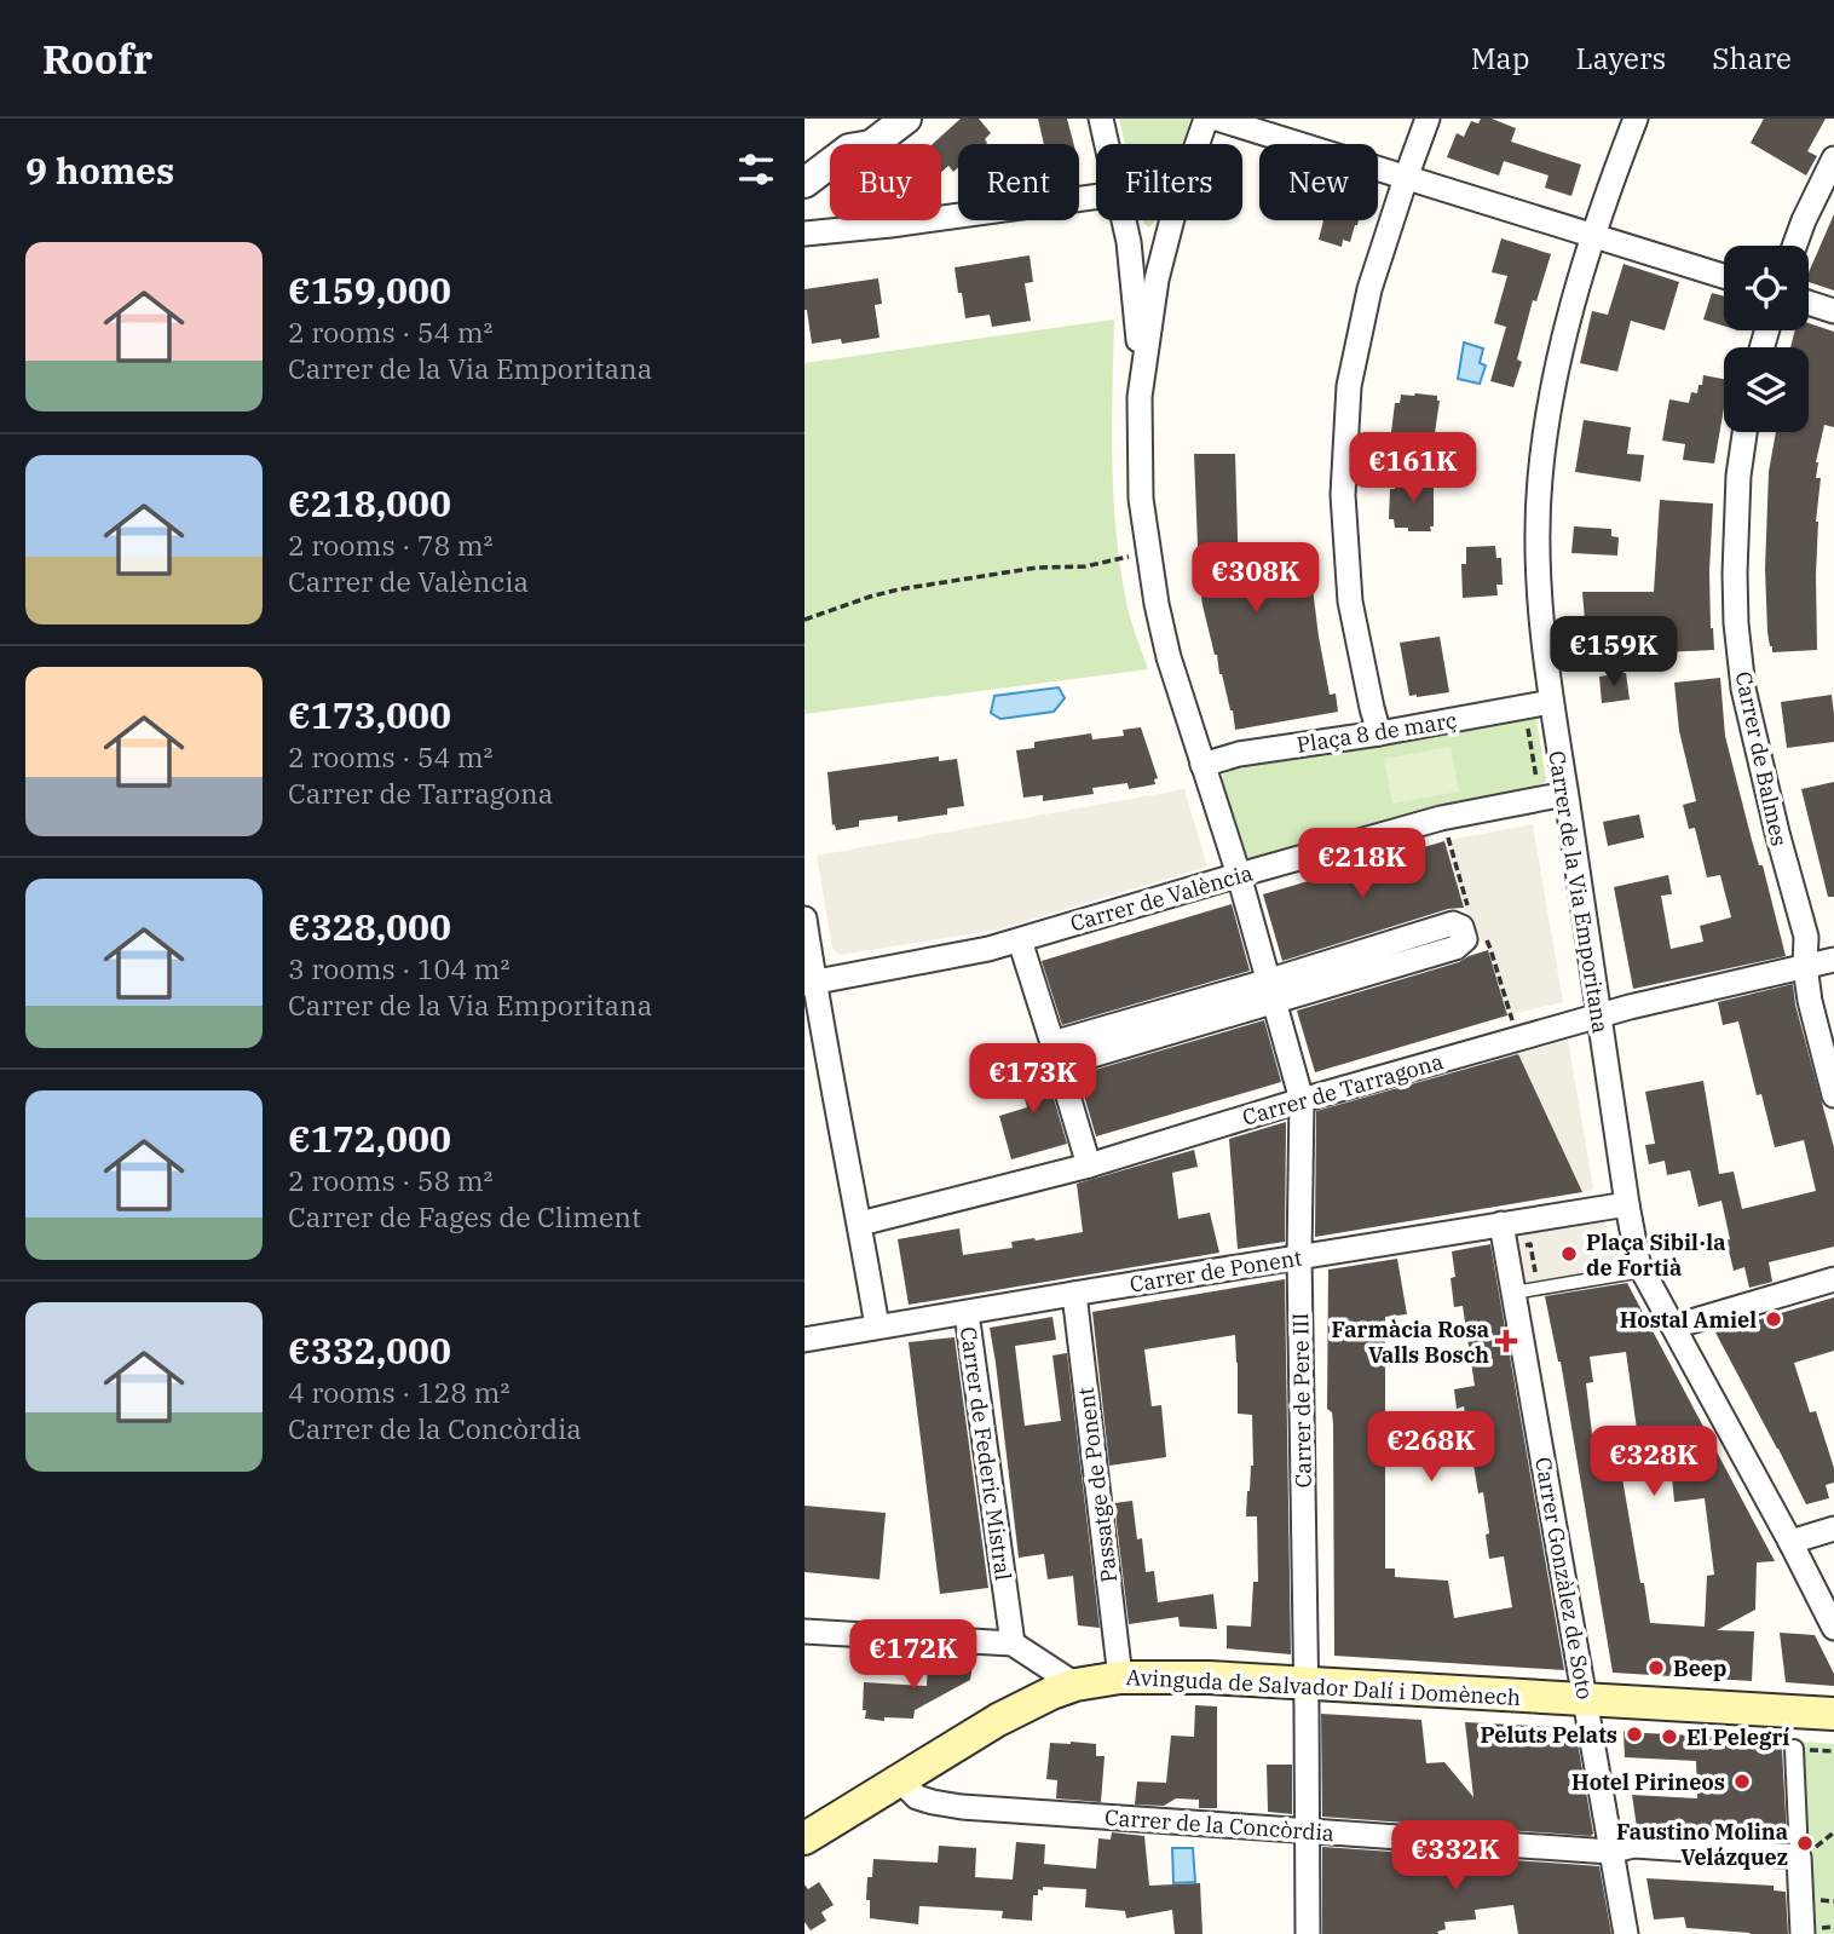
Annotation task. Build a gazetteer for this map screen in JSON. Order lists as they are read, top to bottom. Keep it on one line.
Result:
{"streets":{"main road":["Avinguda de Salvador Dalí i Domènech"],"street":["Plaça 8 de març","Carrer de Balmes","Carrer de la Via Emporitana","Carrer de València","Carrer de Tarragona","Carrer de Ponent","Carrer de Pere III","Carrer de Federic Mistral","Passatge de Ponent","Carrer Gonzàlez de Soto","Carrer de la Concòrdia"]},"crossings":[["Plaça 8 de març","Carrer de la Via Emporitana"],["Plaça 8 de març","Carrer de Pere III"],["Carrer de Balmes","Carrer de Tarragona"],["Carrer de la Via Emporitana","Carrer de València"],["Carrer de la Via Emporitana","Carrer de Tarragona"],["Carrer de la Via Emporitana","Carrer de Ponent"],["Carrer de València","Carrer de Pere III"],["Carrer de Tarragona","Carrer de Pere III"],["Carrer de Ponent","Carrer de Pere III"],["Carrer de Ponent","Carrer de Federic Mistral"],["Carrer de Ponent","Passatge de Ponent"],["Carrer de Ponent","Carrer Gonzàlez de Soto"],["Carrer de Pere III","Avinguda de Salvador Dalí i Domènech"],["Carrer de Pere III","Carrer de la Concòrdia"],["Passatge de Ponent","Avinguda de Salvador Dalí i Domènech"],["Carrer Gonzàlez de Soto","Avinguda de Salvador Dalí i Domènech"],["Carrer Gonzàlez de Soto","Carrer de la Concòrdia"],["Avinguda de Salvador Dalí i Domènech","Carrer de la Concòrdia"]],"places":{"other":["Plaça Sibil·la de Fortià","Hostal Amiel","Beep","Peluts Pelats","El Pelegrí","Hotel Pirineos","Faustino Molina Velázquez"],"health":["Farmàcia Rosa Valls Bosch"]},"page":{"header":"Roofr","nav":["Map","Layers","Share"],"heading":"9 homes","chip":["Buy","Rent","Filters","New"],"list":[{"name":"€159,000","note":"2 rooms · 54 m² · Carrer de la Via Emporitana"},{"name":"€218,000","note":"2 rooms · 78 m² · Carrer de València"},{"name":"€173,000","note":"2 rooms · 54 m² · Carrer de Tarragona"},{"name":"€328,000","note":"3 rooms · 104 m² · Carrer de la Via Emporitana"},{"name":"€172,000","note":"2 rooms · 58 m² · Carrer de Fages de Climent"},{"name":"€332,000","note":"4 rooms · 128 m² · Carrer de la Concòrdia"}],"price":["€161K","€308K","€159K","€218K","€173K","€268K","€328K","€172K","€332K"]}}
